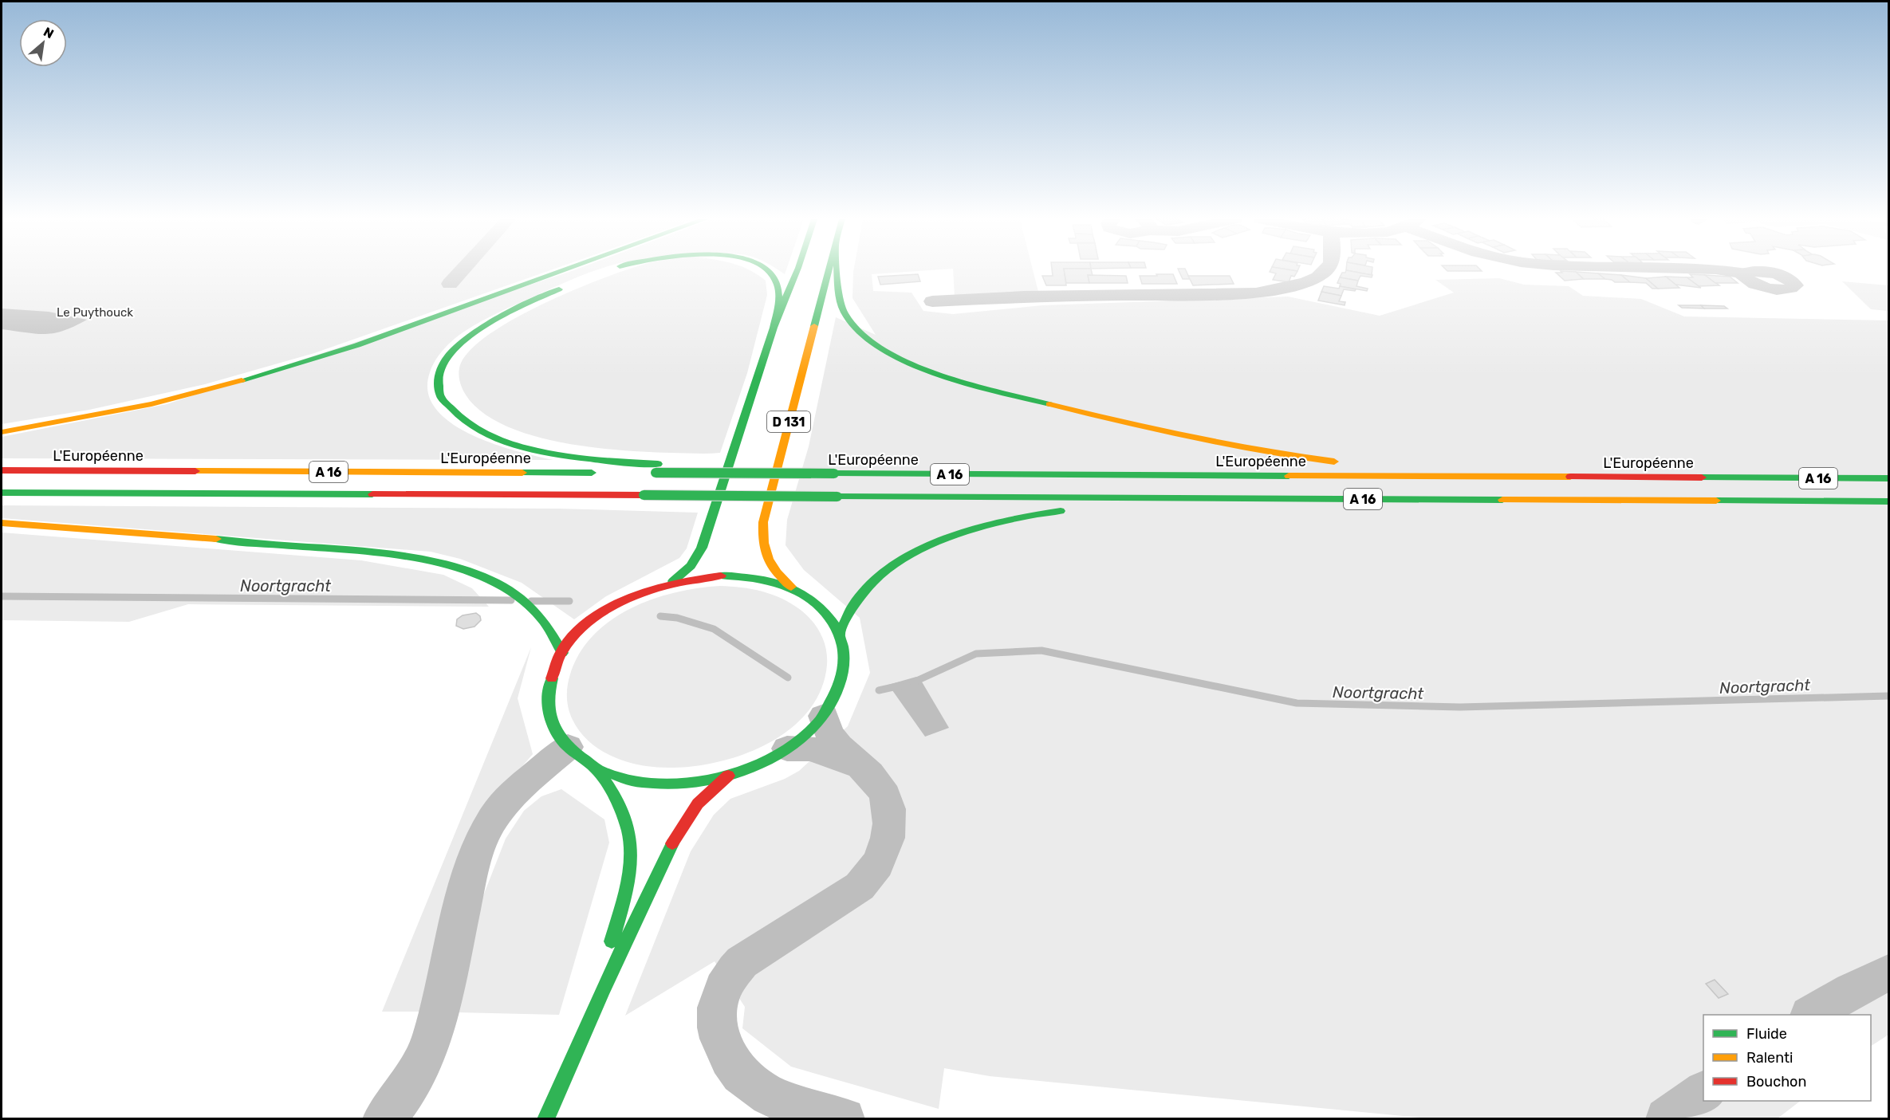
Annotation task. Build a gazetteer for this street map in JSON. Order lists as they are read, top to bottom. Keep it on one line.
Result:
{"streets":{"main road":["D 131","L'Européenne","A 16"]},"water":["Noortgracht"],"parks":["Le Puythouck"],"legend":["Fluide","Ralenti","Bouchon"],"north":"top right"}
